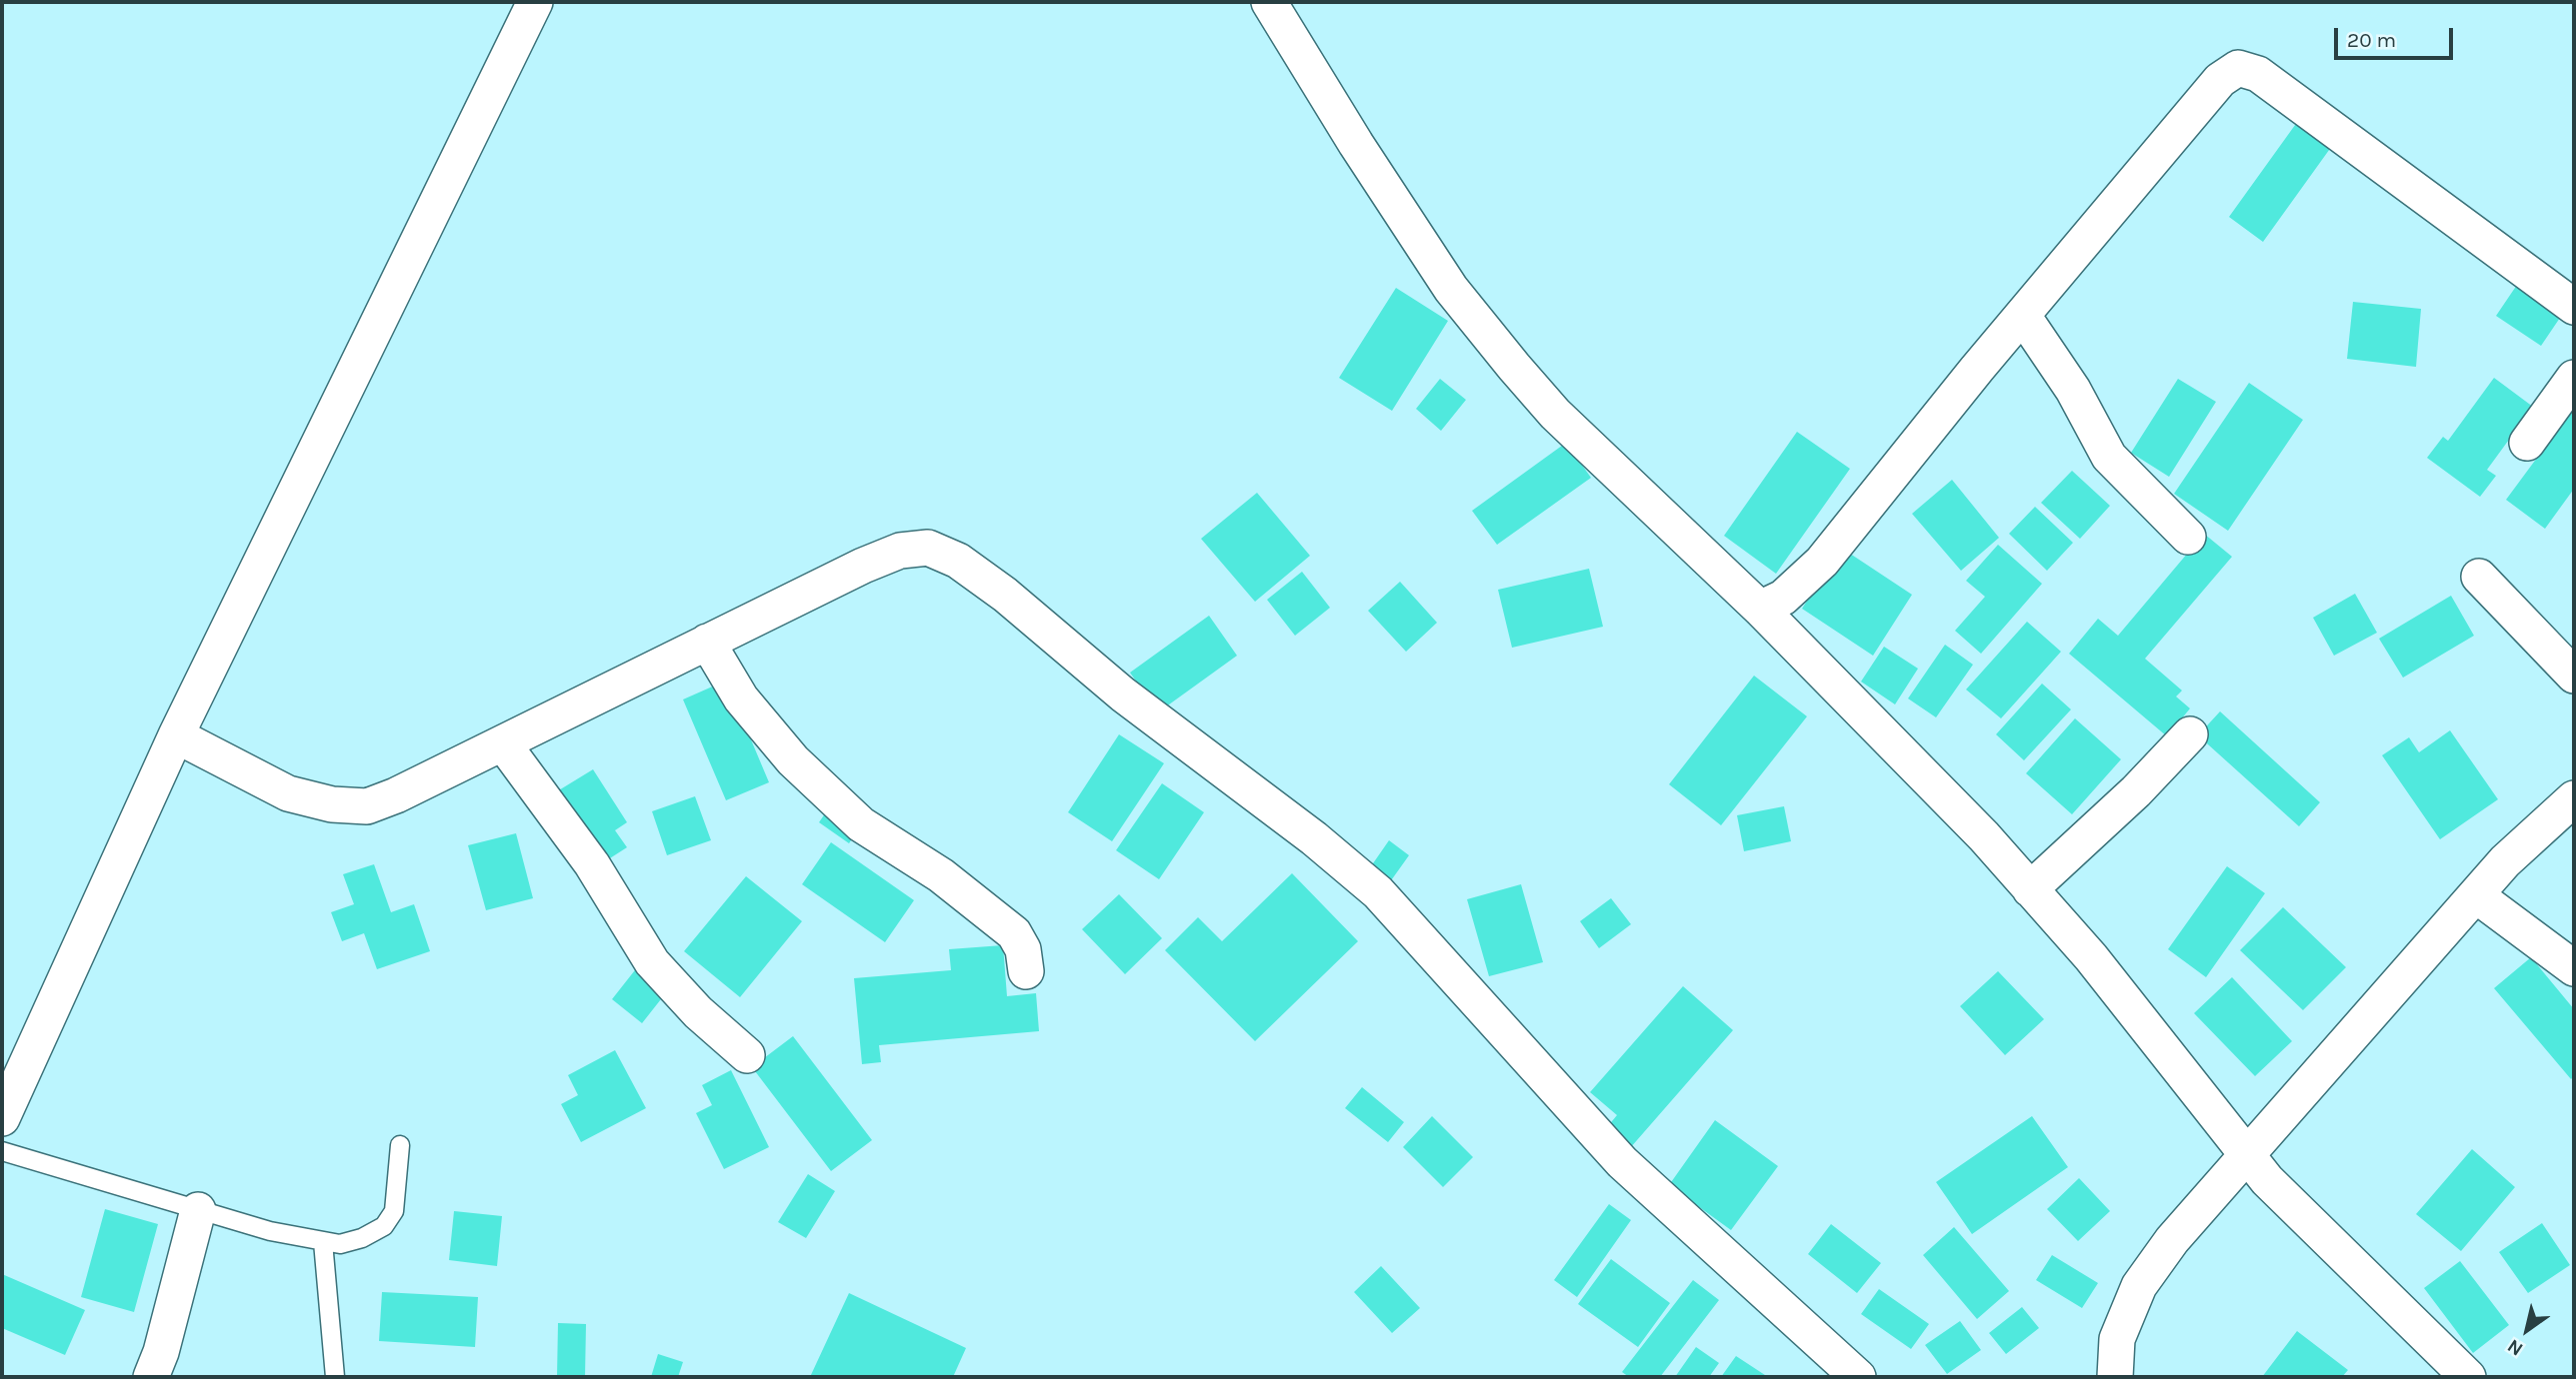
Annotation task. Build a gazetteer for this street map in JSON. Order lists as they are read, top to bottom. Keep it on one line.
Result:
{"scale_bar":"20 m","north":"bottom left"}
